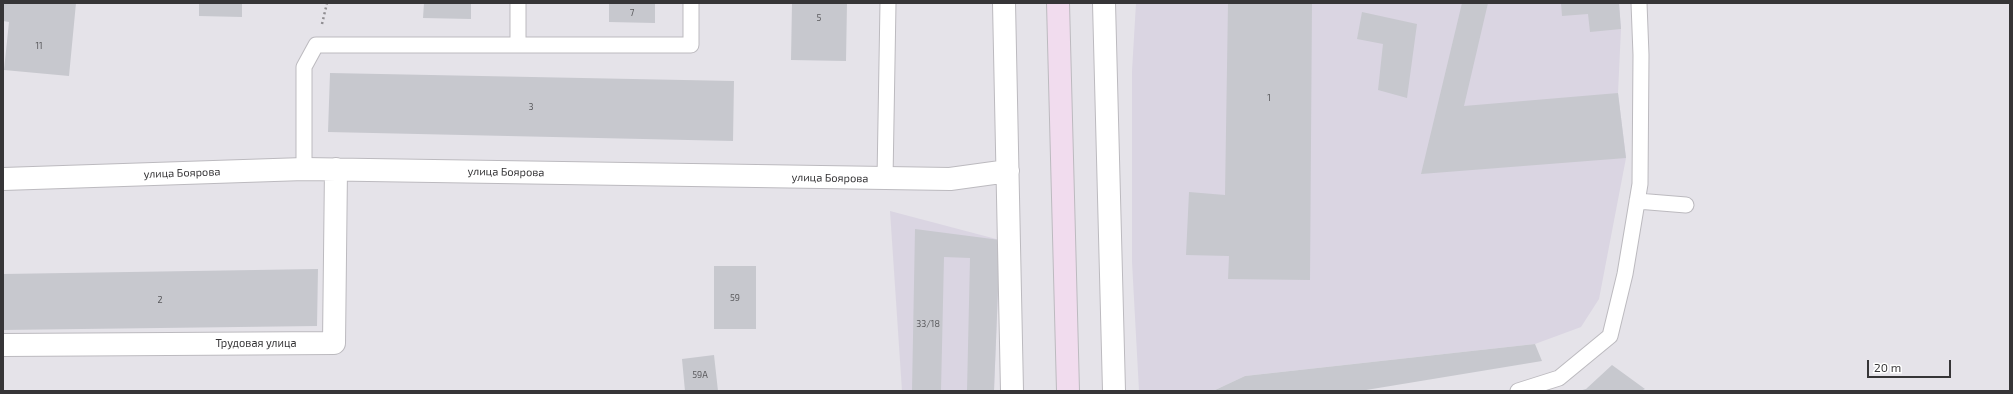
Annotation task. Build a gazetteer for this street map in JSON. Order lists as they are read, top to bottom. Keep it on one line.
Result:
{"streets":{"street":["улица Боярова","Трудовая улица"]},"crossings":[["улица Боярова","Трудовая улица"]],"house_numbers":["7","5","11","1","3","59","2","33/18","59А"],"scale_bar":"20 m"}
